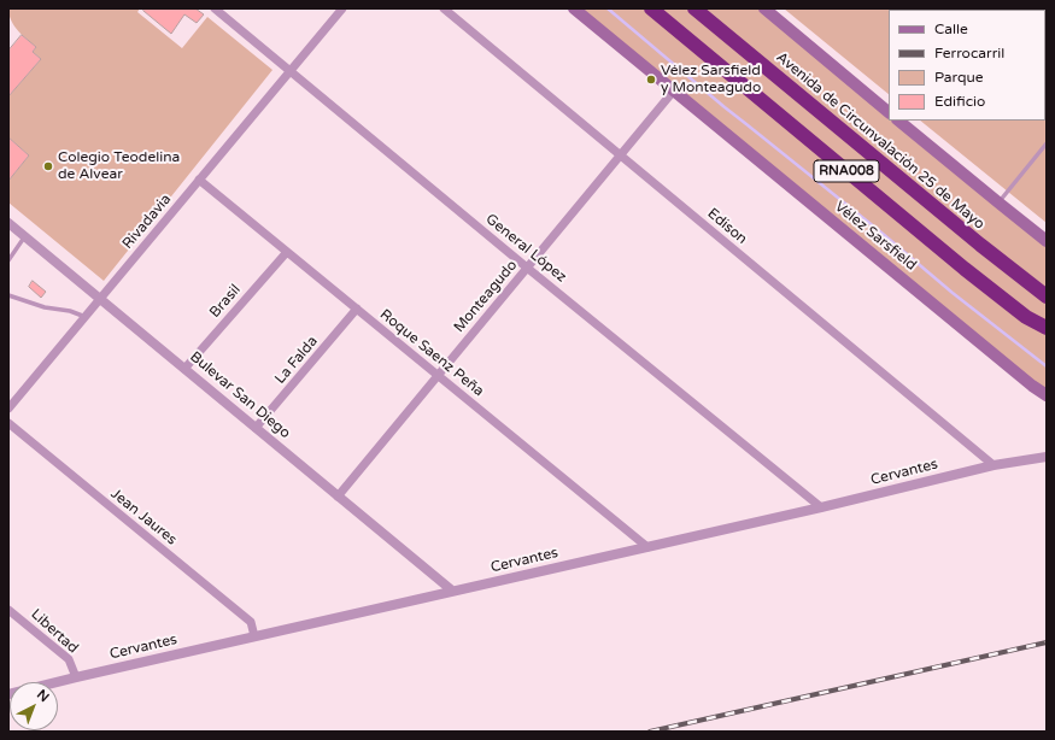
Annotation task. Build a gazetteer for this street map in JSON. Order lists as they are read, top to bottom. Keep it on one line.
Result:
{"streets":{"highway":["Avenida de Circunvalación 25 de Mayo","RNA008"],"main road":["Vélez Sarsfield"],"street":["Rivadavia","Edison","General López","Monteagudo","Brasil","Roque Saenz Peña","La Falda","Bulevar San Diego","Cervantes","Jean Jaures","Libertad"]},"crossings":[["Rivadavia","General López"],["Rivadavia","Roque Saenz Peña"],["Rivadavia","Bulevar San Diego"],["Edison","Monteagudo"],["Edison","Cervantes"],["Vélez Sarsfield","Monteagudo"],["General López","Monteagudo"],["General López","Cervantes"],["Monteagudo","Roque Saenz Peña"],["Monteagudo","Bulevar San Diego"],["Brasil","Roque Saenz Peña"],["Brasil","Bulevar San Diego"],["Roque Saenz Peña","La Falda"],["Roque Saenz Peña","Cervantes"],["La Falda","Bulevar San Diego"],["Bulevar San Diego","Cervantes"],["Cervantes","Jean Jaures"],["Cervantes","Libertad"]],"places":["Vélez Sarsfield y Monteagudo","Colegio Teodelina de Alvear"],"legend":["Calle","Ferrocarril","Parque","Edificio"],"north":"top right"}
